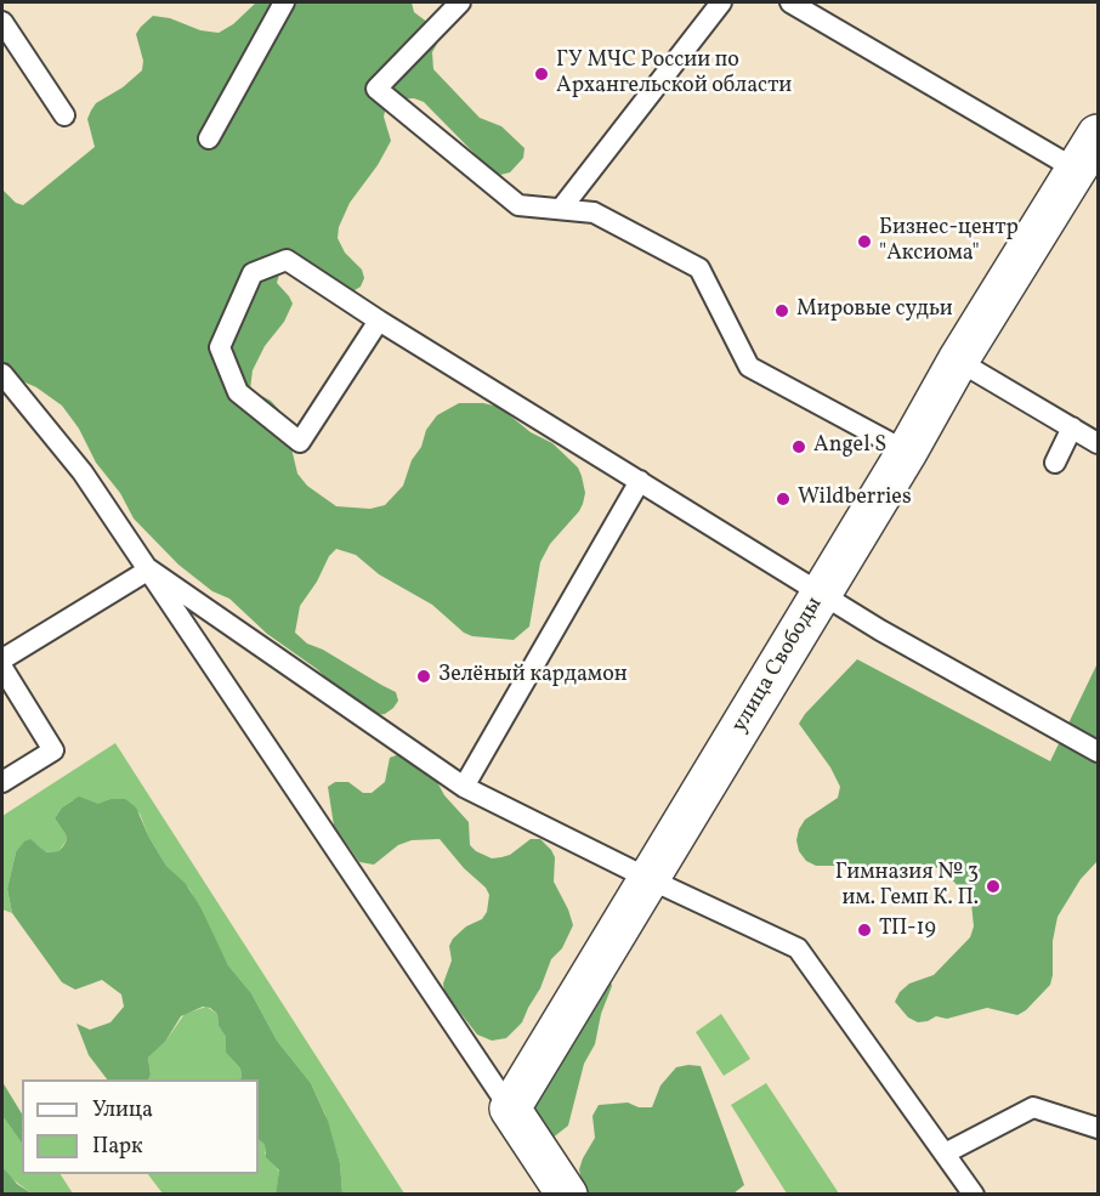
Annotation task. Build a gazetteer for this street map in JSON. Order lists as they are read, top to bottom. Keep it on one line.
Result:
{"streets":{"street":["улица Свободы"]},"places":["ГУ МЧС России по Архангельской области","Бизнес-центр \"Аксиома\"","Мировые судьи","Angel S","Wildberries","Зелёный кардамон","Гимназия № 3 им. Гемп К. П.","ТП-19"],"legend":["Улица","Парк"]}
